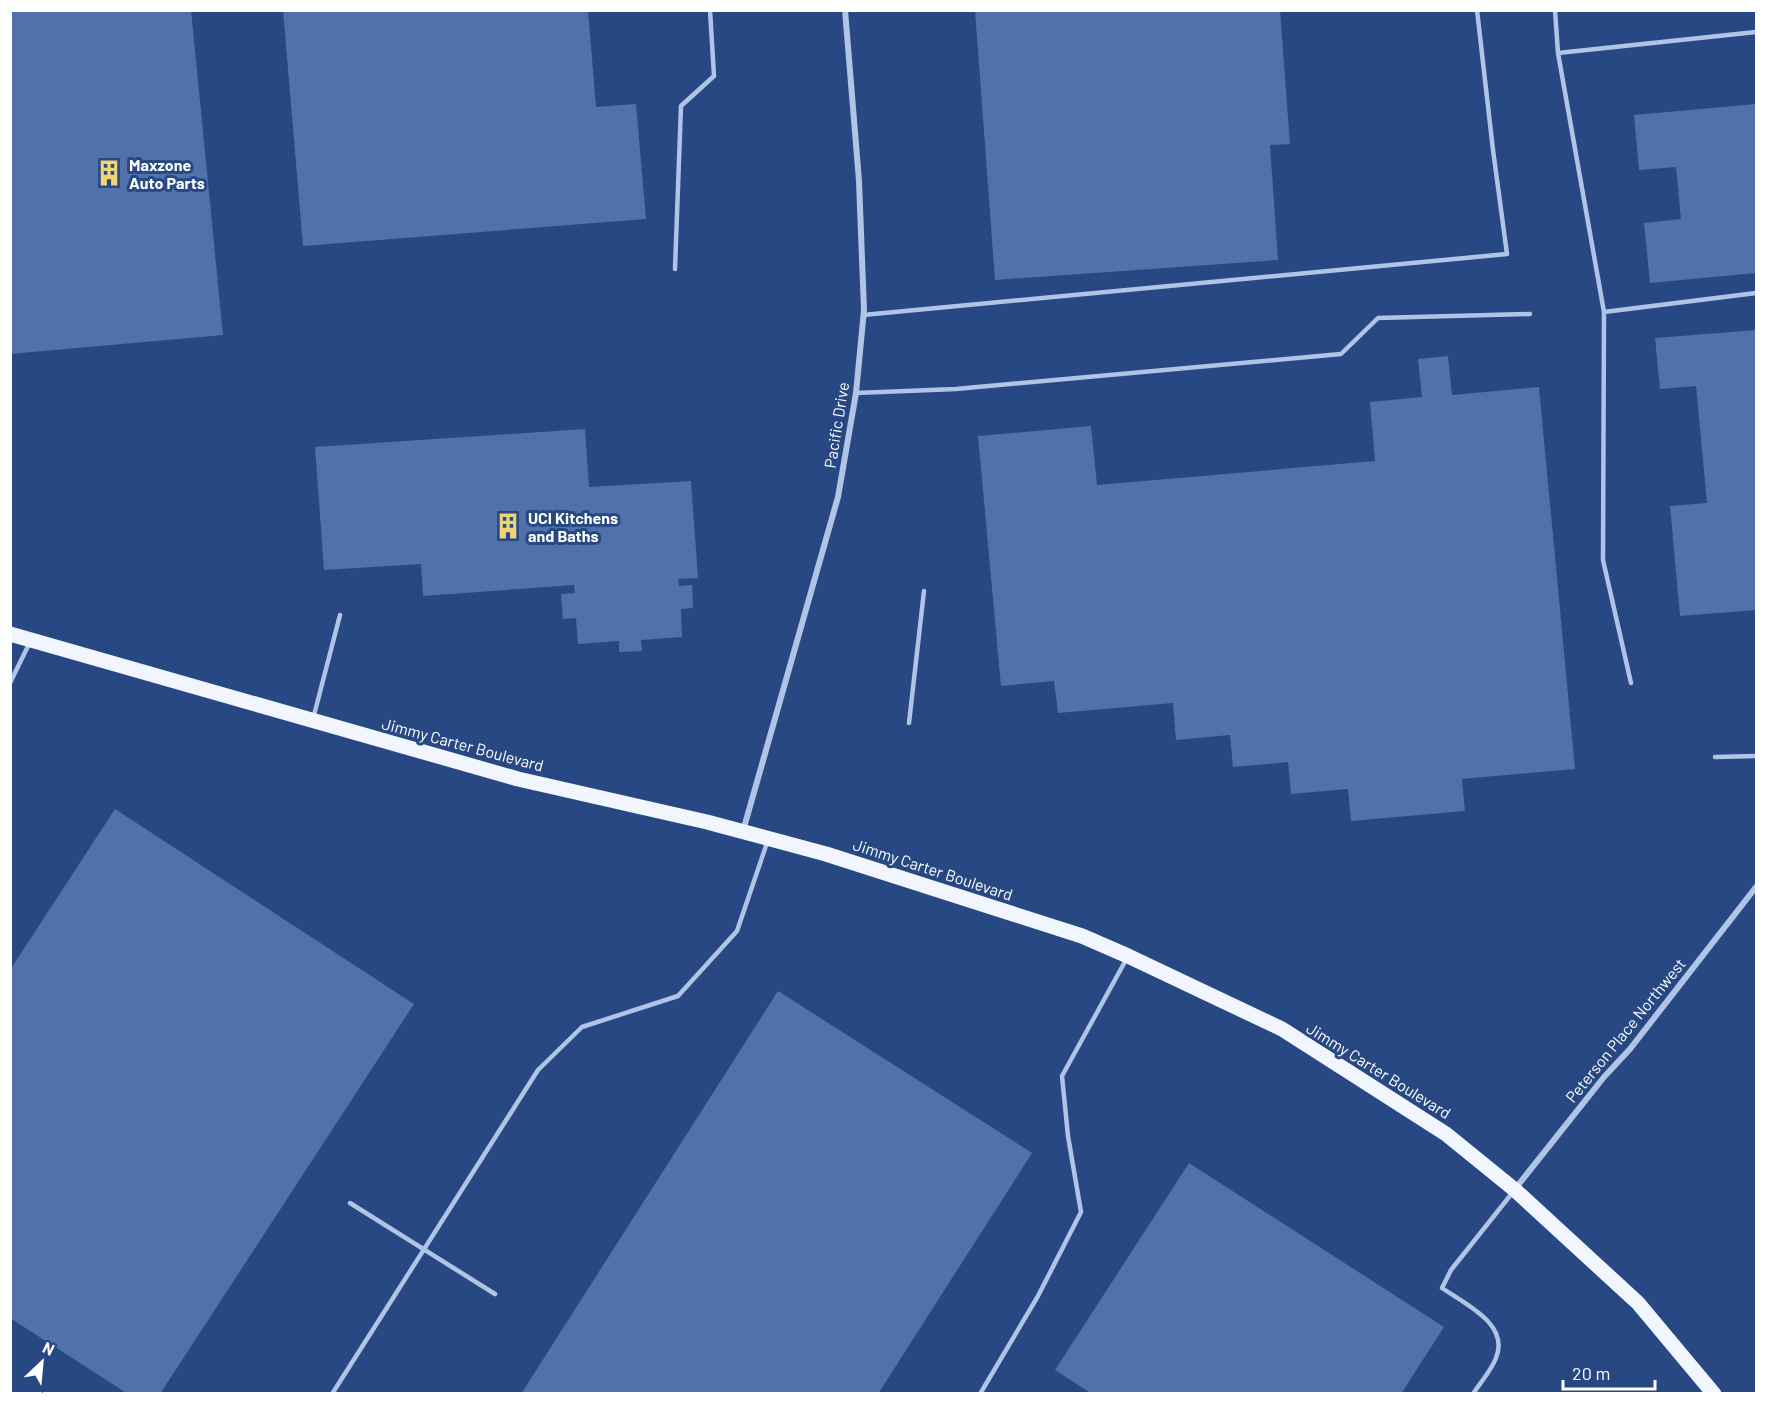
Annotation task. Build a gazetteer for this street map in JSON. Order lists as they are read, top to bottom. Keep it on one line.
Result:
{"streets":{"main road":["Jimmy Carter Boulevard"],"street":["Pacific Drive","Peterson Place Northwest"]},"crossings":[["Pacific Drive","Jimmy Carter Boulevard"],["Jimmy Carter Boulevard","Peterson Place Northwest"]],"places":{"building":["Maxzone Auto Parts","UCI Kitchens and Baths"]},"scale_bar":"20 m","north":"top right"}
